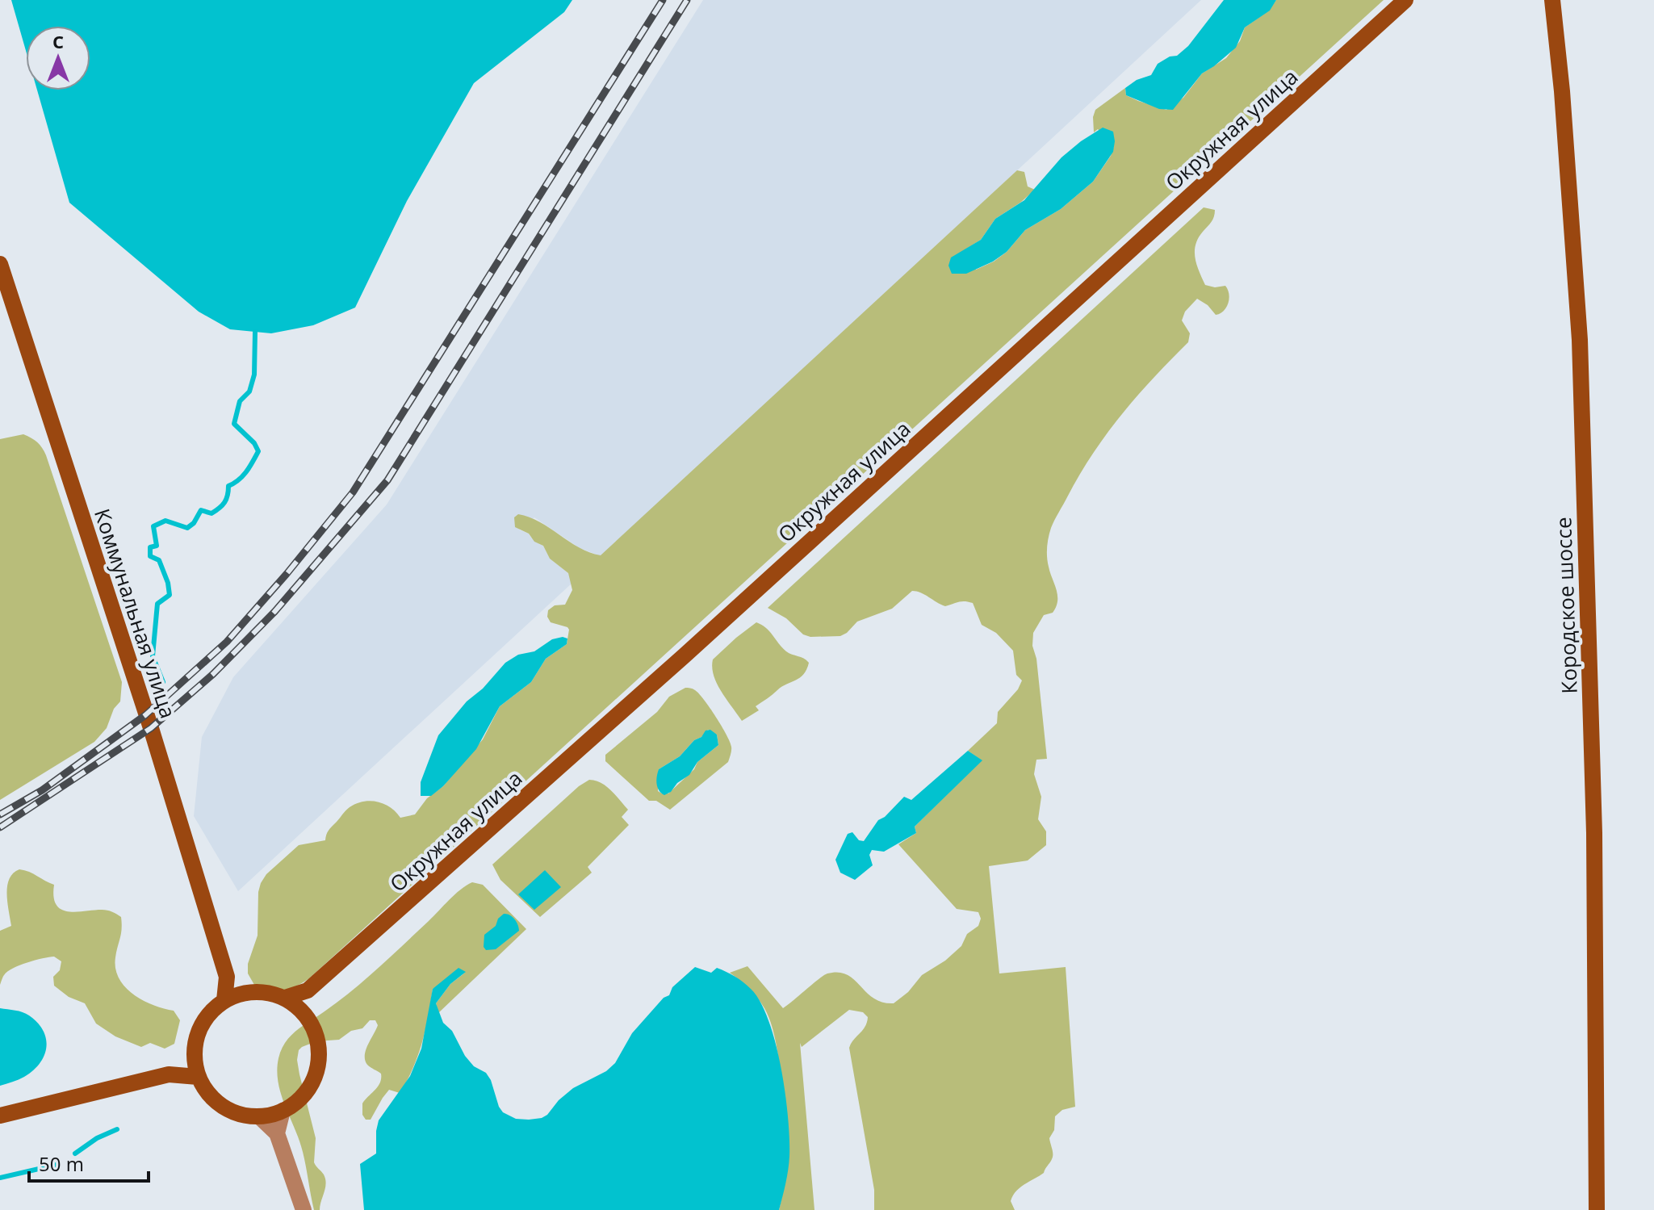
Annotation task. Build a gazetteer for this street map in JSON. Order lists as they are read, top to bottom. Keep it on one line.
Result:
{"streets":{"main road":["Окружная улица","Кородское шоссе","Коммунальная улица"]},"scale_bar":"50 m","north":"top"}
